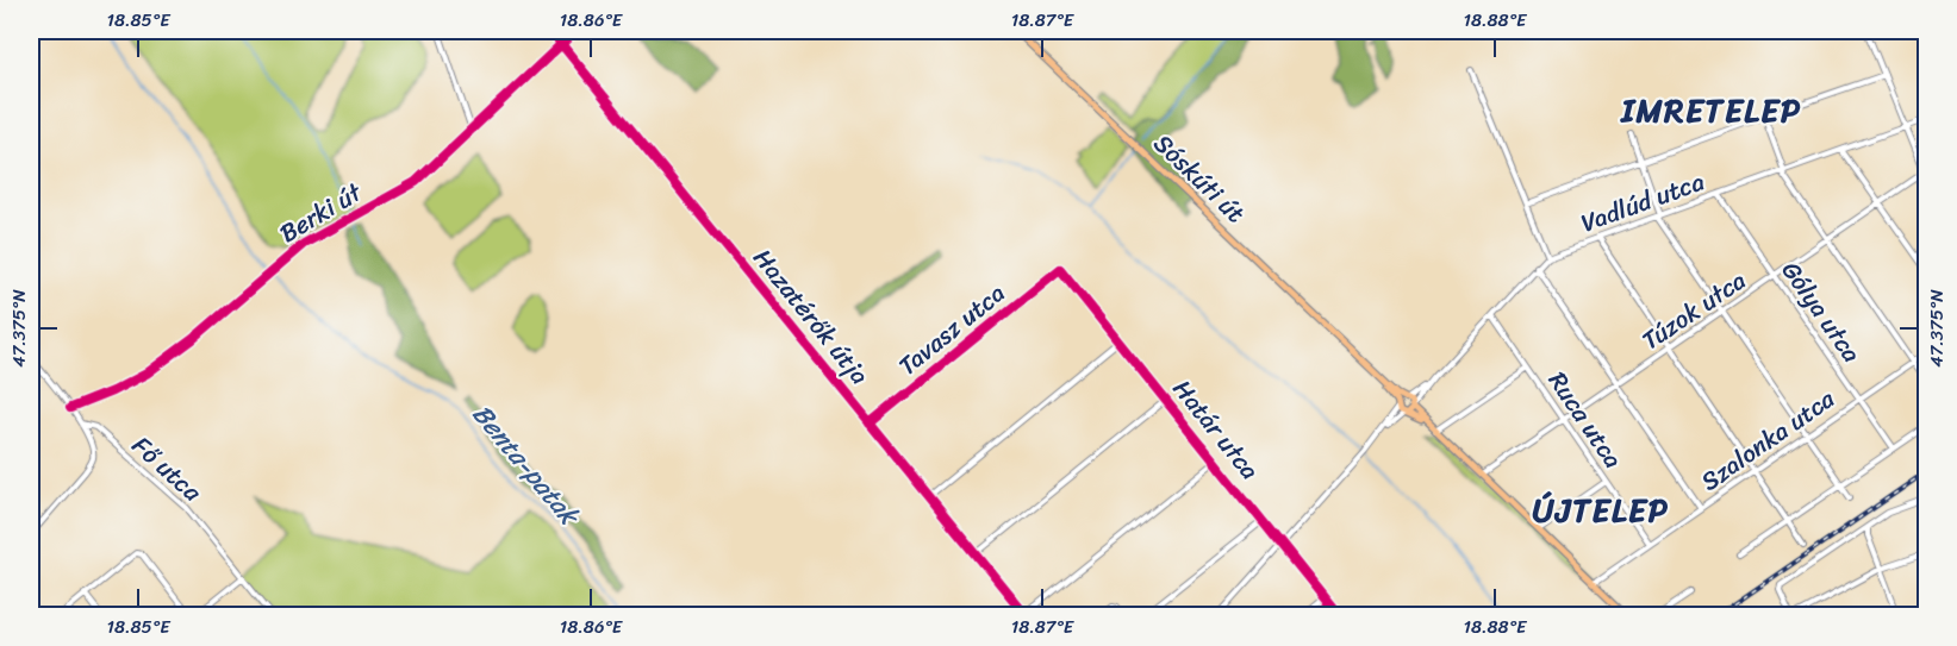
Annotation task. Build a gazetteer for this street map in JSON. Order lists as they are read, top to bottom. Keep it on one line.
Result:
{"streets":{"main road":["Sóskúti út"],"street":["Vadlúd utca","Berki út","Túzok utca","Gólya utca","Hazatérők útja","Tavasz utca","Ruca utca","Határ utca","Szalonka utca","Fő utca"]},"crossings":[["Sóskúti út","Vadlúd utca"],["Vadlúd utca","Gólya utca"],["Vadlúd utca","Ruca utca"],["Berki út","Hazatérők útja"],["Berki út","Fő utca"],["Túzok utca","Gólya utca"],["Túzok utca","Ruca utca"],["Gólya utca","Szalonka utca"],["Hazatérők útja","Tavasz utca"],["Tavasz utca","Határ utca"],["Ruca utca","Szalonka utca"]],"districts":["IMRETELEP","ÚJTELEP"],"water":["Benta-patak"],"coordinates":["18.85°E","18.86°E","18.87°E","18.88°E","47.375°N"]}
